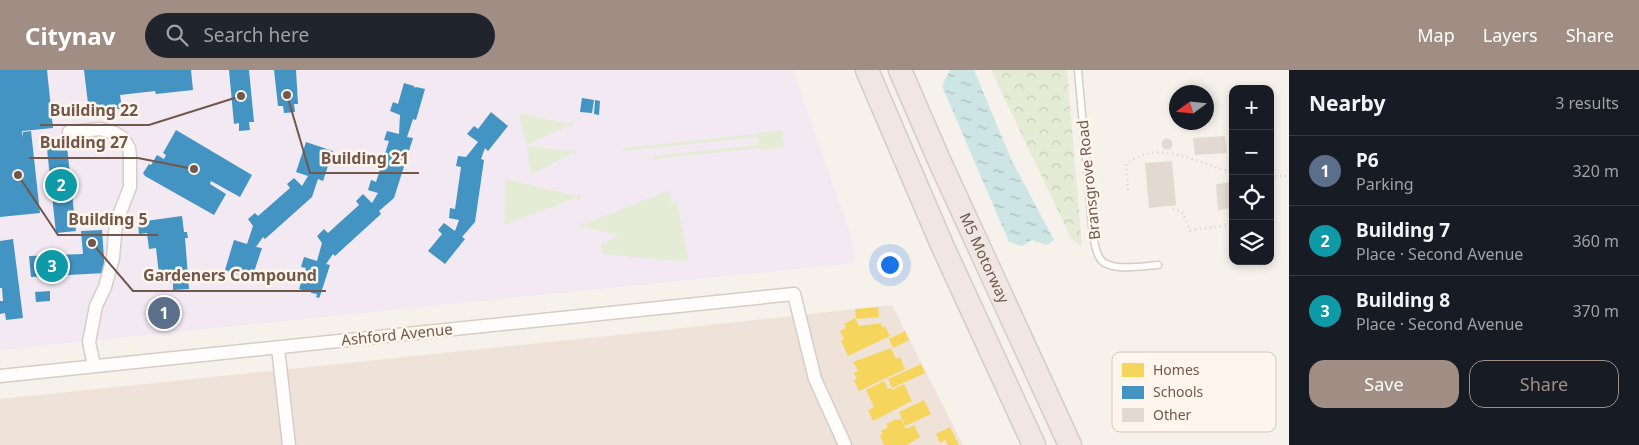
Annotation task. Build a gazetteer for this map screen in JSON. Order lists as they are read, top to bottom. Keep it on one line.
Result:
{"streets":{"highway":["M5 Motorway"],"street":["Ashford Avenue"],"lane":["Bransgrove Road"]},"places":["Building 21","Building 22","Building 27","Building 5","Gardeners Compound"],"legend":["Homes","Schools","Other"],"north":"left","page":{"header":"Citynav","search":"Search here","nav":["Map","Layers","Share"],"heading":["Nearby","3 results"],"map_buttons":["+","−"],"list":[{"mark":"1","name":"P6","note":"Parking","value":"320 m"},{"mark":"2","name":"Building 7","note":"Place · Second Avenue","value":"360 m"},{"mark":"3","name":"Building 8","note":"Place · Second Avenue","value":"370 m"}],"pins":["2","3","1"],"buttons":["Save","Share"]}}
